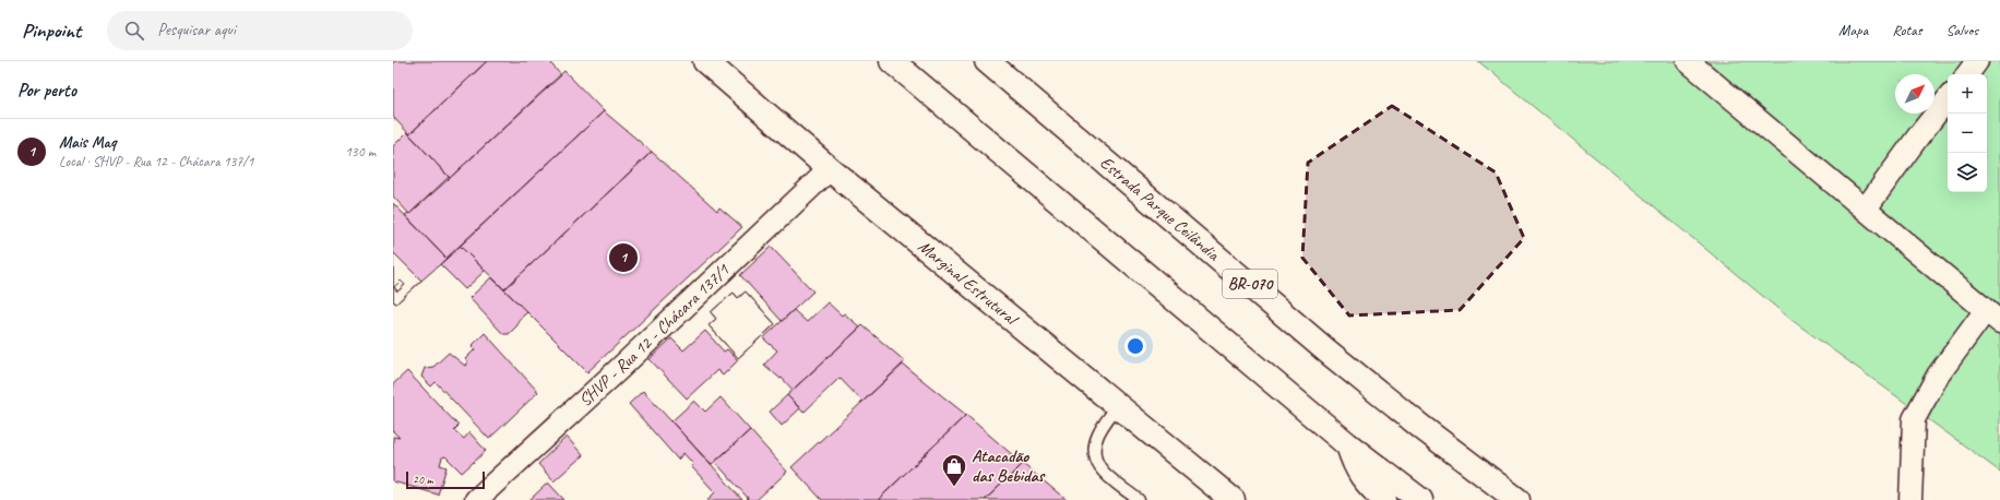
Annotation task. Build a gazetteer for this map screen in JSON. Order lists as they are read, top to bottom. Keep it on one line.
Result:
{"streets":{"main road":["Estrada Parque Ceilândia","Marginal Estrutural","BR-070"],"street":["SHVP - Rua 12 - Chácara 137/1"]},"crossings":[["Marginal Estrutural","SHVP - Rua 12 - Chácara 137/1"]],"places":{"shop":["Atacadão das Bebidas"]},"scale_bar":"20 m","north":"top right","page":{"header":"Pinpoint","search":"Pesquisar aqui","nav":["Mapa","Rotas","Salvos"],"heading":"Por perto","map_buttons":["+","−"],"list":[{"mark":"1","name":"Mais Maq","note":"Local · SHVP - Rua 12 - Chácara 137/1","value":"130 m"}],"pins":"1","scale":"20 m"}}
